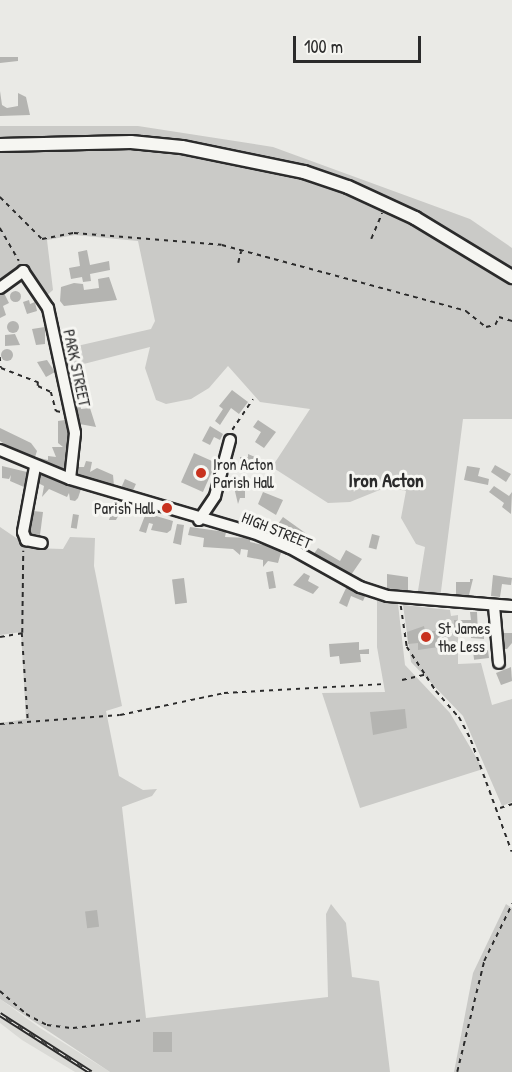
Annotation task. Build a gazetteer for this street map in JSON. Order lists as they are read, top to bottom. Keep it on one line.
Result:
{"streets":{"street":["PARK STREET","HIGH STREET"]},"crossings":[["PARK STREET","HIGH STREET"]],"districts":["Iron Acton"],"places":["Iron Acton Parish Hall","Parish Hall","St James the Less"],"scale_bar":"100 m"}
